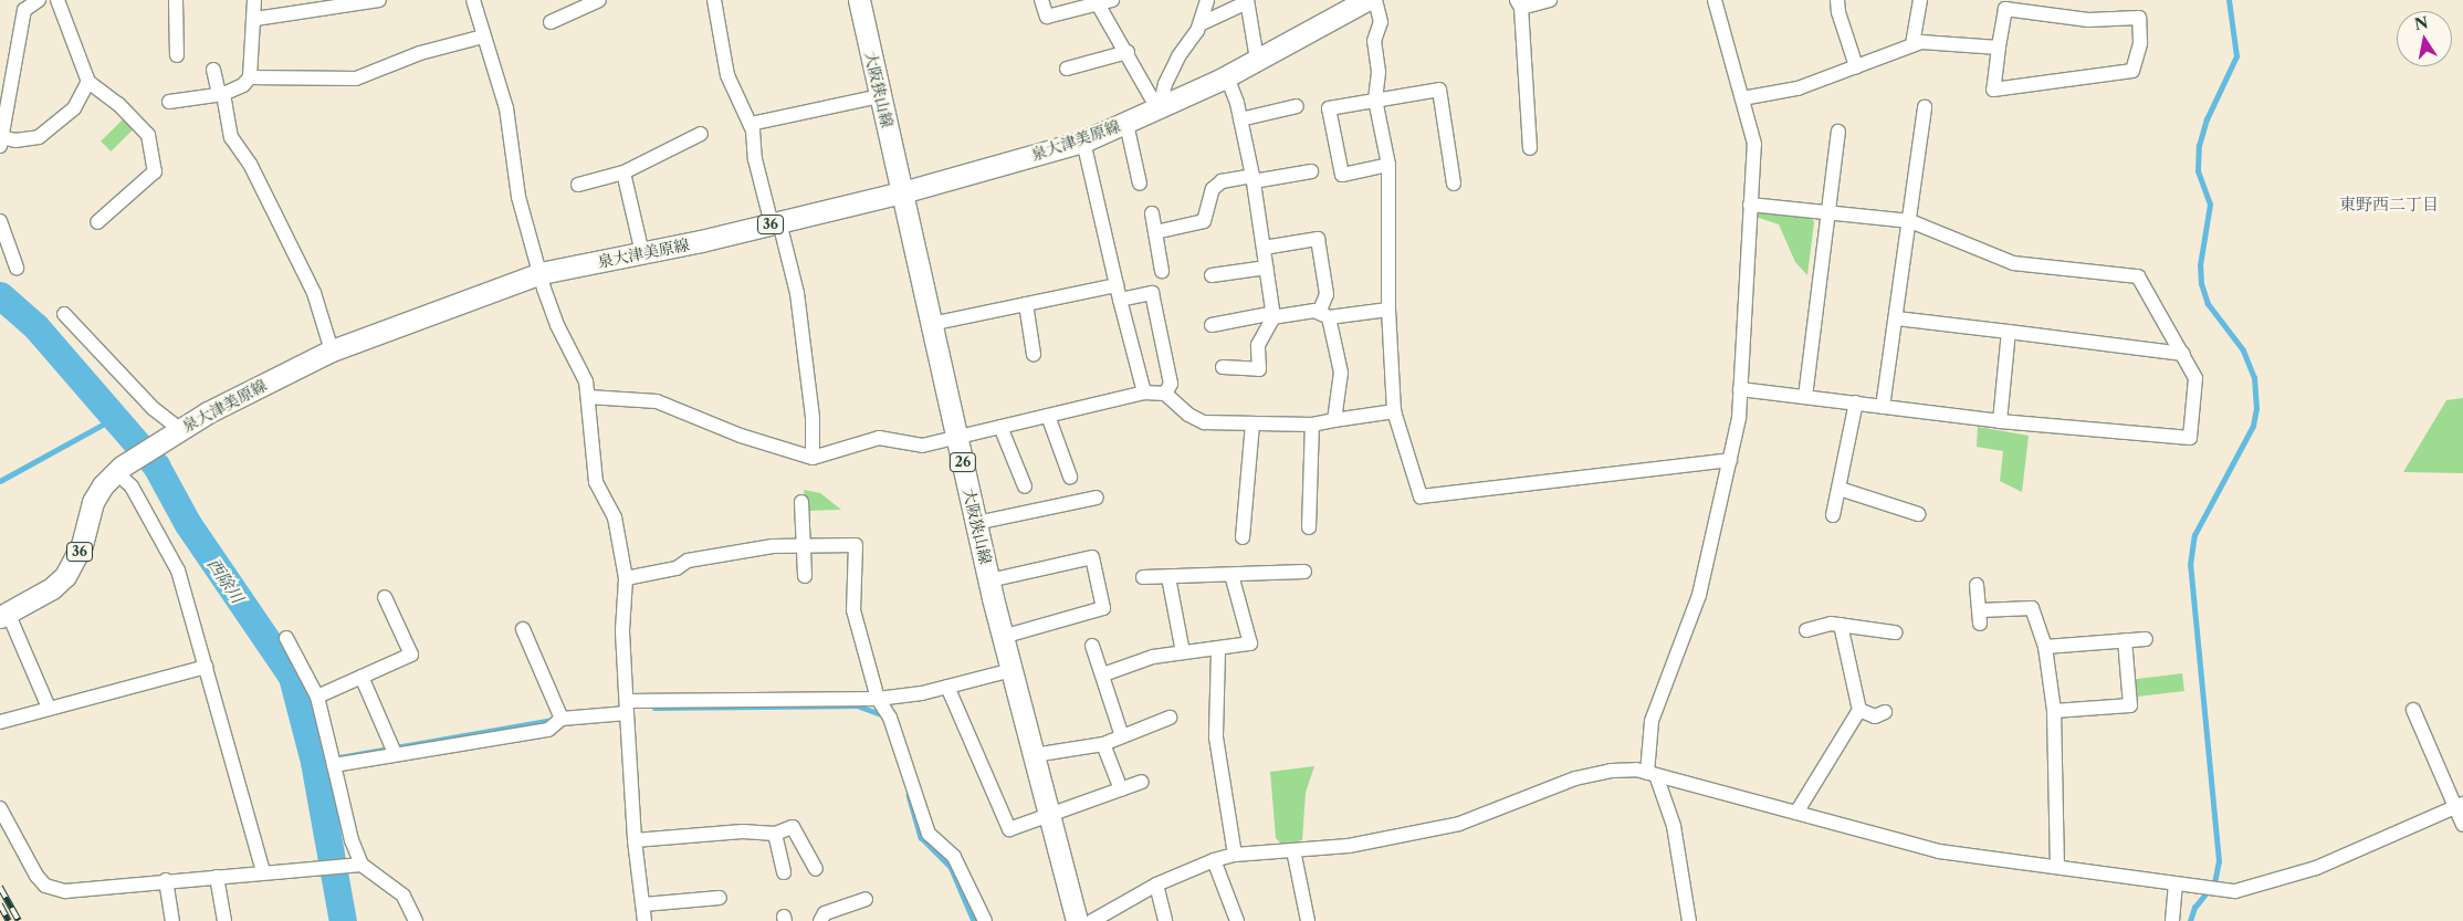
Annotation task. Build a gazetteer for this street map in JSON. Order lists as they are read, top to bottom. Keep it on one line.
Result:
{"streets":{"main road":["大阪狭山線","泉大津美原線","36","26"]},"crossings":[["大阪狭山線","泉大津美原線"]],"districts":["東野西二丁目"],"water":["西除川"],"north":"top"}
